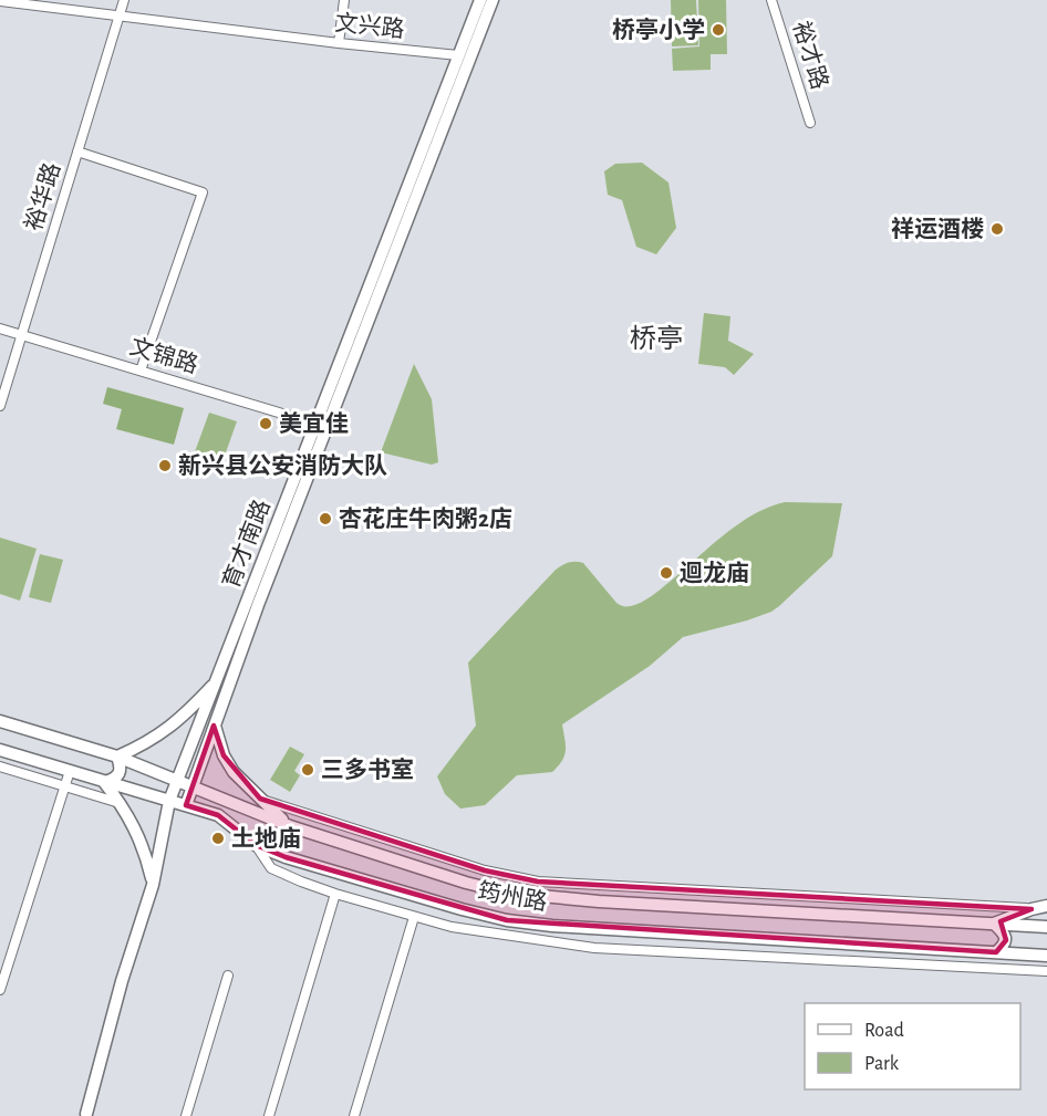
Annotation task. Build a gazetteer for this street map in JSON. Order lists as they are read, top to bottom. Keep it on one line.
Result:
{"streets":{"main road":["育才南路","筠州路"],"street":["文兴路","裕才路","裕华路","文锦路"]},"crossings":[["文兴路","裕华路"],["文兴路","育才南路"],["裕华路","文锦路"],["文锦路","育才南路"],["育才南路","筠州路"]],"districts":["桥亭"],"places":["桥亭小学","祥运酒楼","美宜佳","新兴县公安消防大队","杏花庄牛肉粥2店","迴龙庙","三多书室","土地庙"],"legend":["Road","Park"]}
